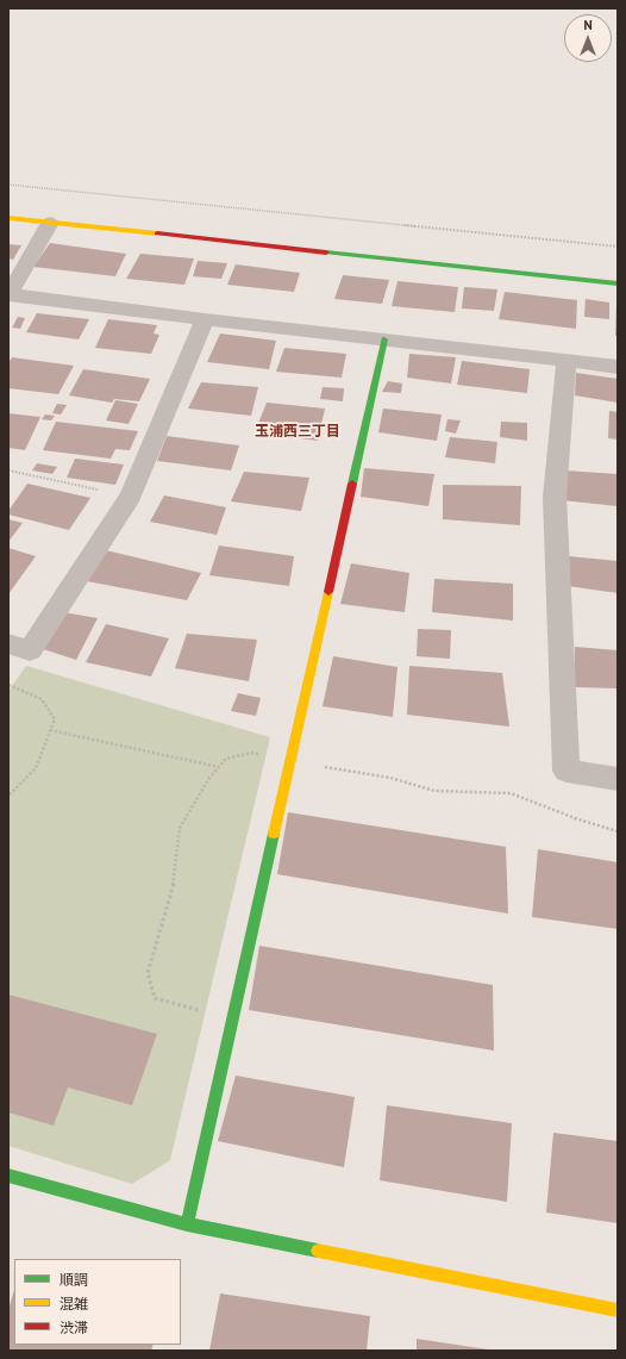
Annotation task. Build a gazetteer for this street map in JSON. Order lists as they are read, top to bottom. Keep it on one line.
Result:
{"districts":["玉浦西三丁目"],"legend":["順調","混雑","渋滞"],"north":"top"}
